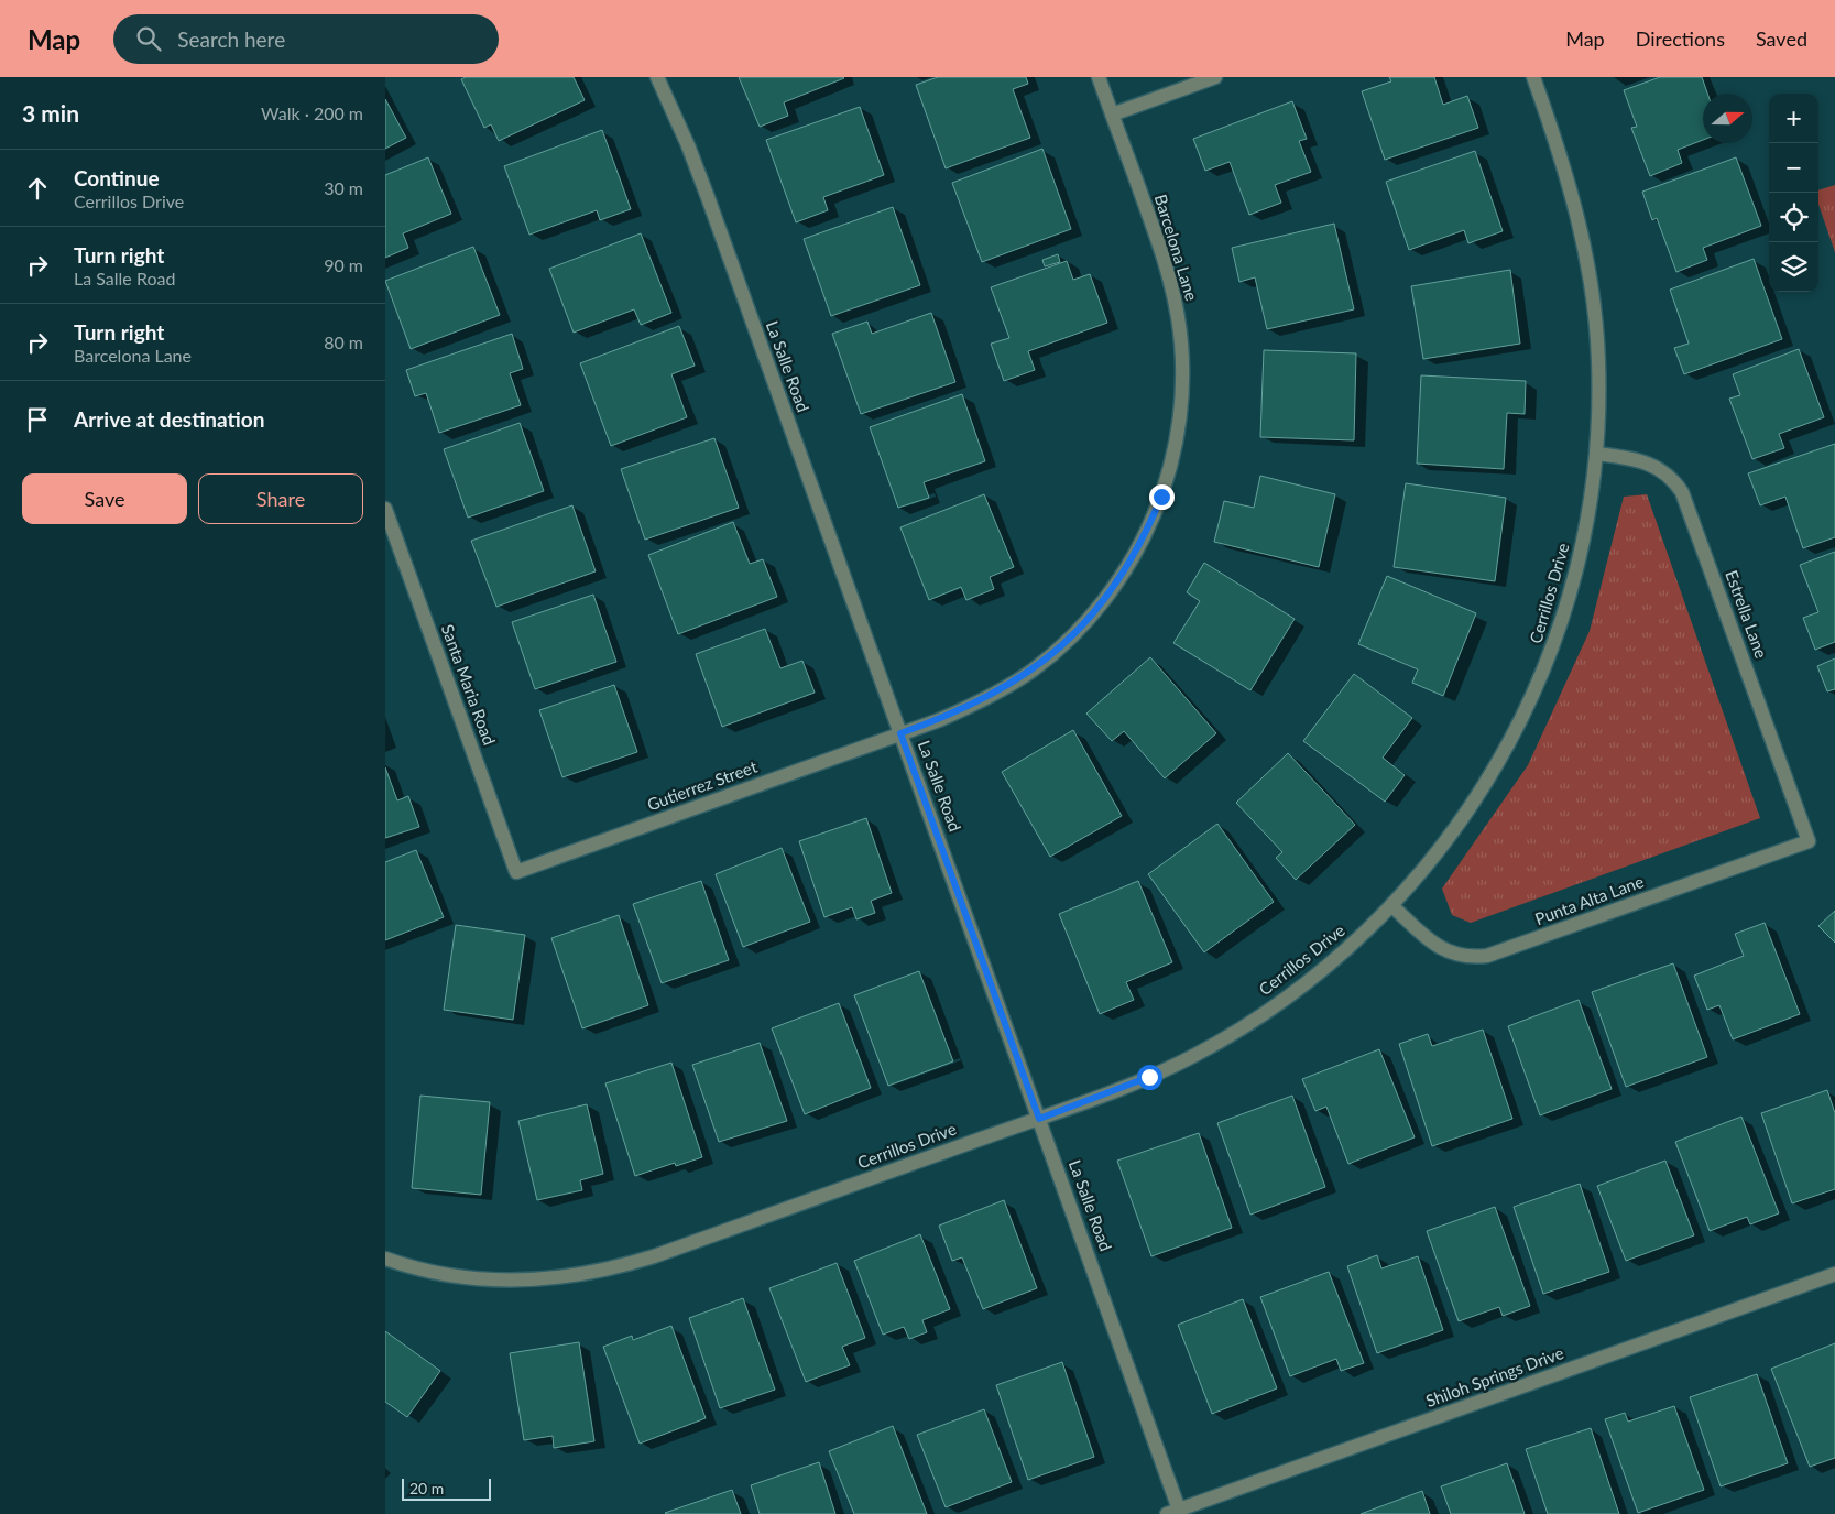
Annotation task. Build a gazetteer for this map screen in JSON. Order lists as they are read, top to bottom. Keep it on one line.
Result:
{"streets":{"street":["Barcelona Lane","La Salle Road","Cerrillos Drive","Estrella Lane","Santa Maria Road","Gutierrez Street","Punta Alta Lane","Shiloh Springs Drive"]},"crossings":[["Barcelona Lane","La Salle Road"],["Barcelona Lane","Gutierrez Street"],["La Salle Road","Cerrillos Drive"],["La Salle Road","Gutierrez Street"],["La Salle Road","Shiloh Springs Drive"],["Cerrillos Drive","Estrella Lane"],["Cerrillos Drive","Punta Alta Lane"],["Estrella Lane","Punta Alta Lane"],["Santa Maria Road","Gutierrez Street"]],"scale_bar":"20 m","north":"right","page":{"header":"Map","search":"Search here","nav":["Map","Directions","Saved"],"heading":["3 min","Walk · 200 m"],"map_buttons":["+","−"],"list":[["Continue","Cerrillos Drive","30 m"],["Turn right","La Salle Road","90 m"],["Turn right","Barcelona Lane","80 m"],"Arrive at destination"],"buttons":["Save","Share"],"scale":"20 m"}}
